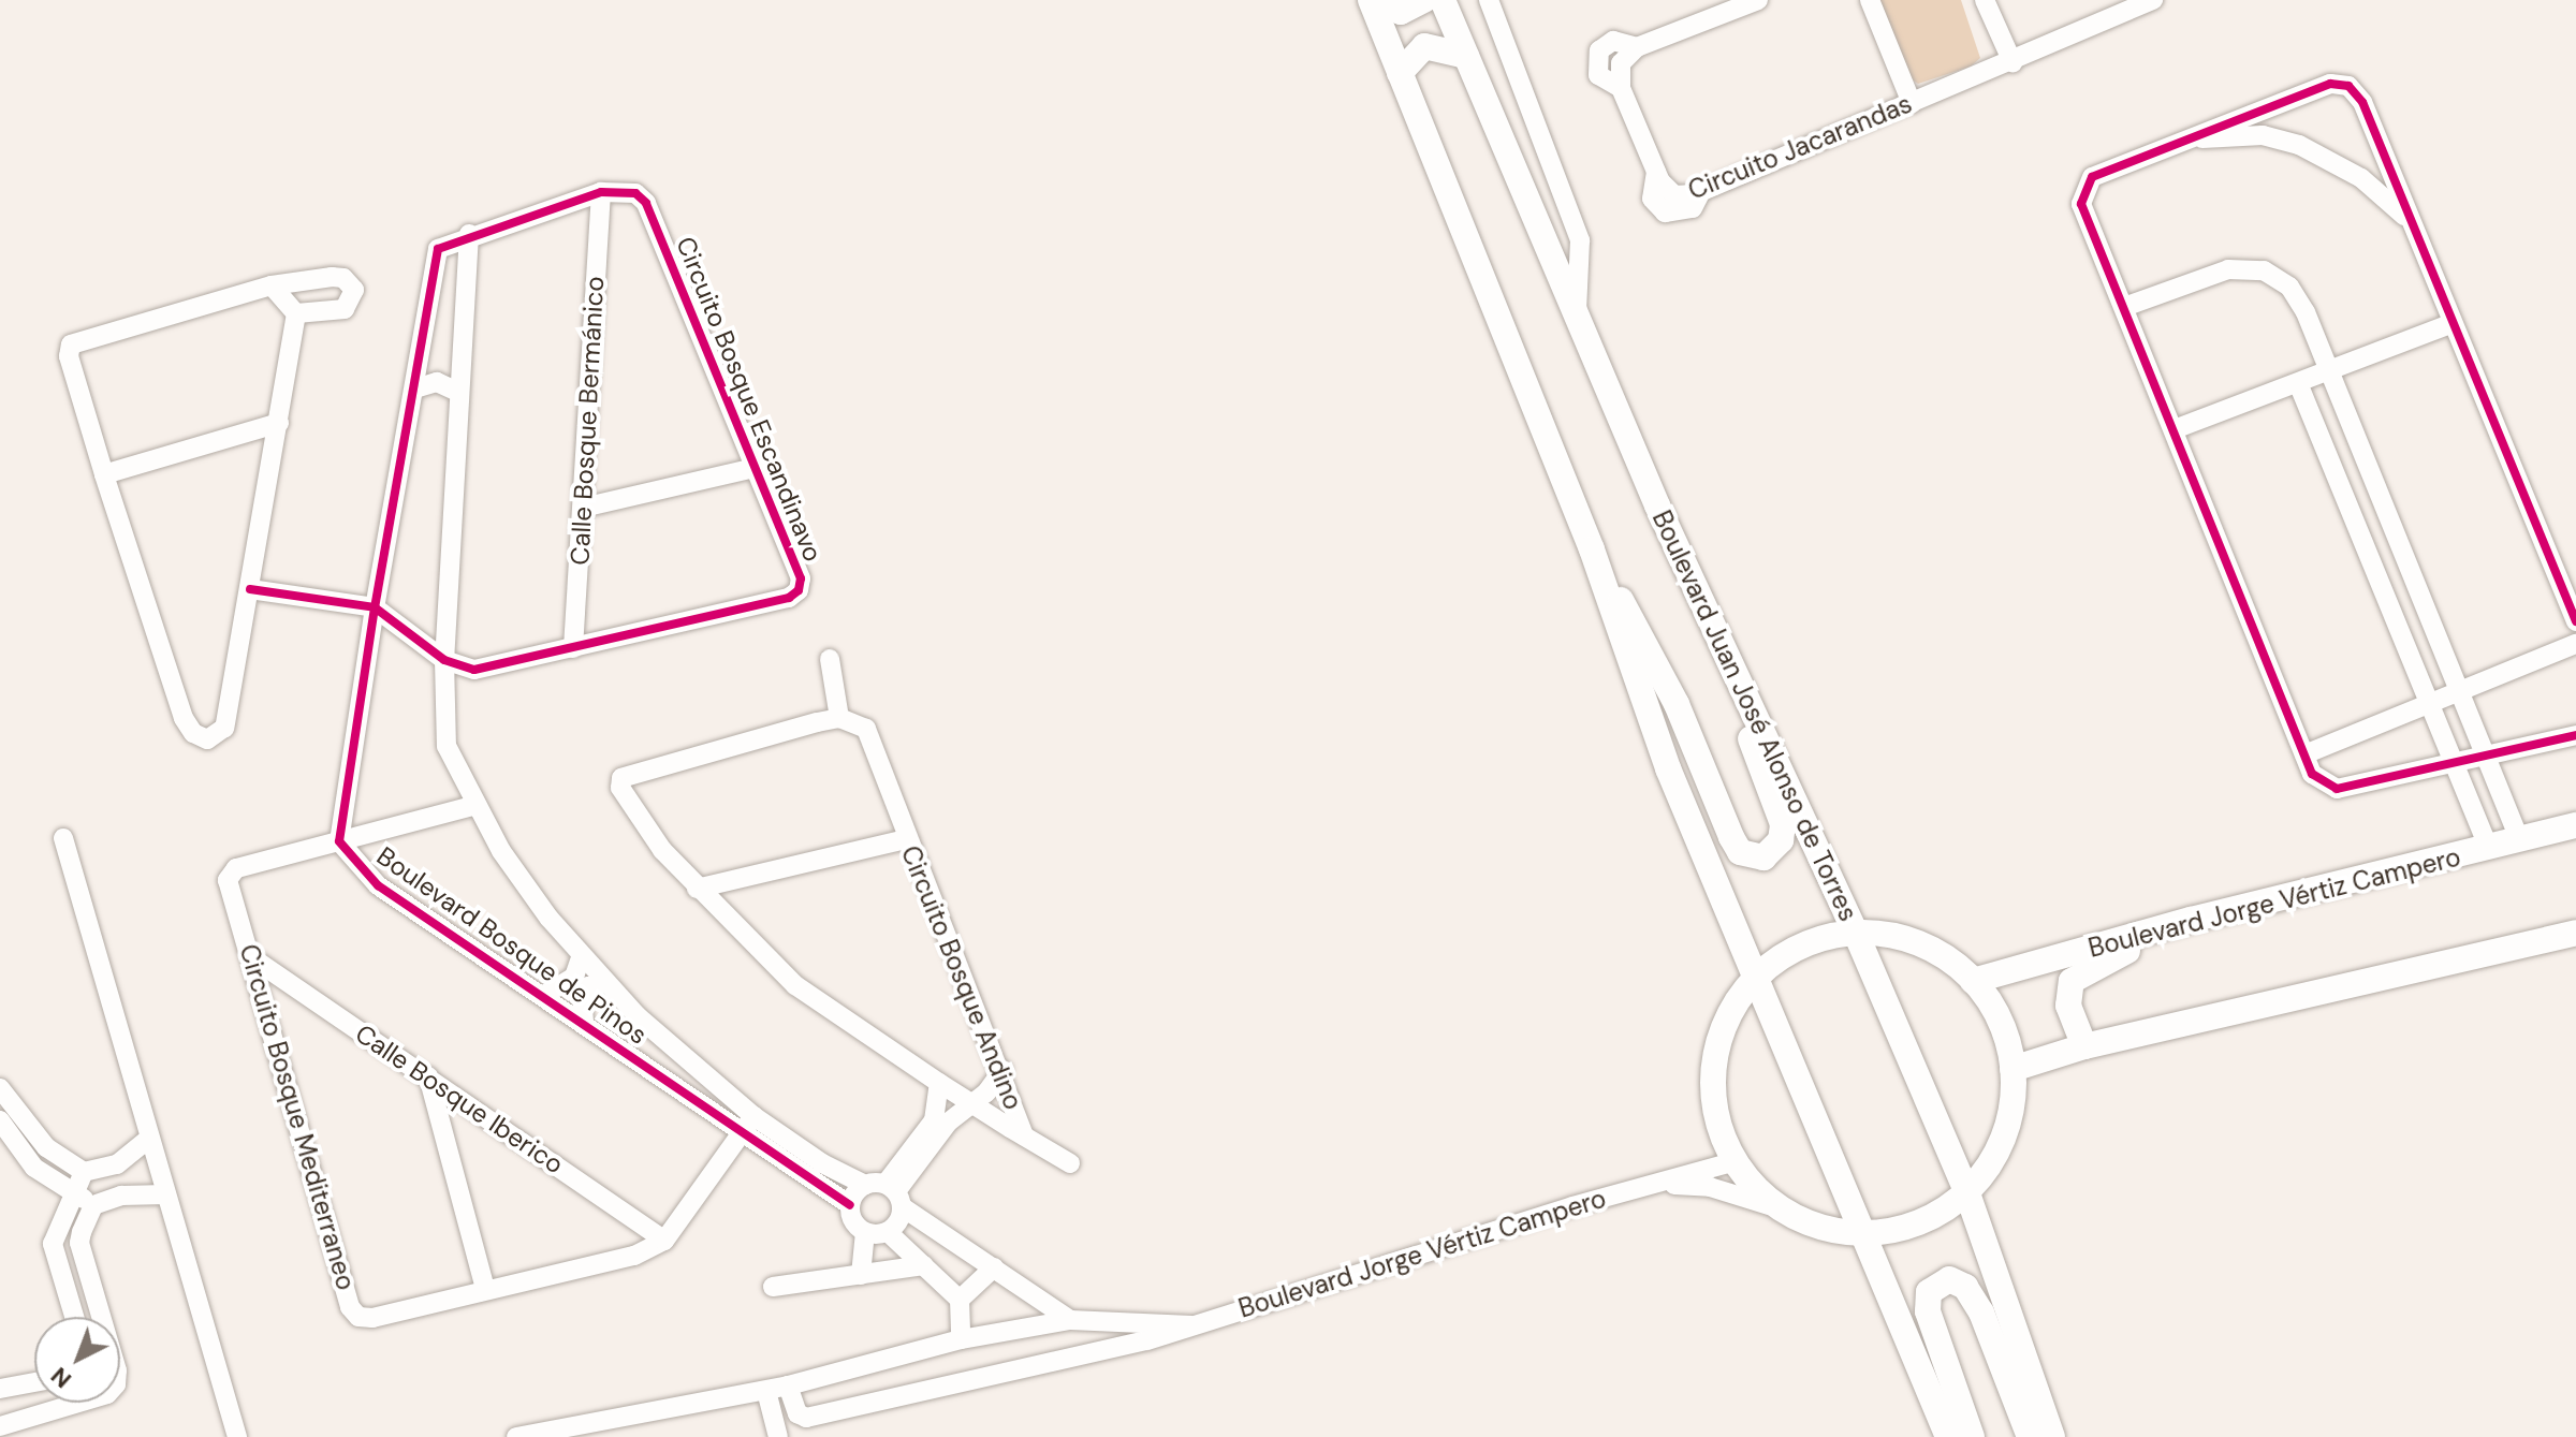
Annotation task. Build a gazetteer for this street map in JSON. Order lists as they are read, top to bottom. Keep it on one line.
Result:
{"streets":{"main road":["Boulevard Juan José Alonso de Torres","Boulevard Jorge Vértiz Campero"],"street":["Circuito Jacarandas","Circuito Bosque Escandinavo","Calle Bosque Bermánico","Boulevard Bosque de Pinos","Circuito Bosque Andino","Calle Bosque Iberico","Circuito Bosque Mediterraneo"]},"crossings":[["Circuito Bosque Escandinavo","Calle Bosque Bermánico"],["Circuito Bosque Escandinavo","Boulevard Bosque de Pinos"],["Boulevard Jorge Vértiz Campero","Boulevard Bosque de Pinos"],["Boulevard Bosque de Pinos","Circuito Bosque Andino"],["Boulevard Bosque de Pinos","Circuito Bosque Mediterraneo"],["Calle Bosque Iberico","Circuito Bosque Mediterraneo"]],"north":"bottom left"}
